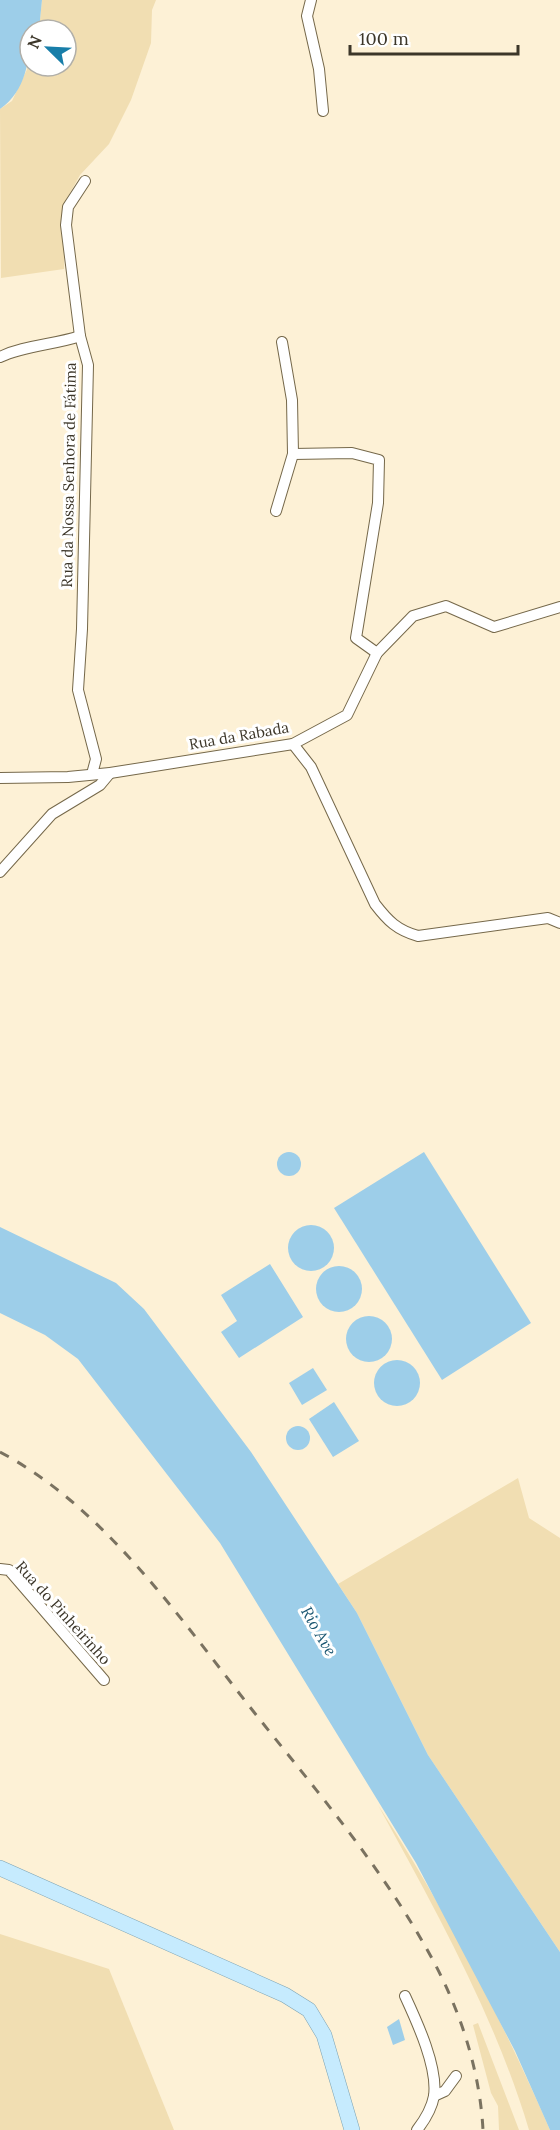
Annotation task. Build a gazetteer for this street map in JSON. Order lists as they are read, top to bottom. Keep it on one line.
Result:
{"streets":{"street":["Rua da Nossa Senhora de Fátima","Rua da Rabada","Rua do Pinheirinho"]},"crossings":[["Rua da Nossa Senhora de Fátima","Rua da Rabada"]],"water":["Rio Ave"],"scale_bar":"100 m","north":"top left"}
